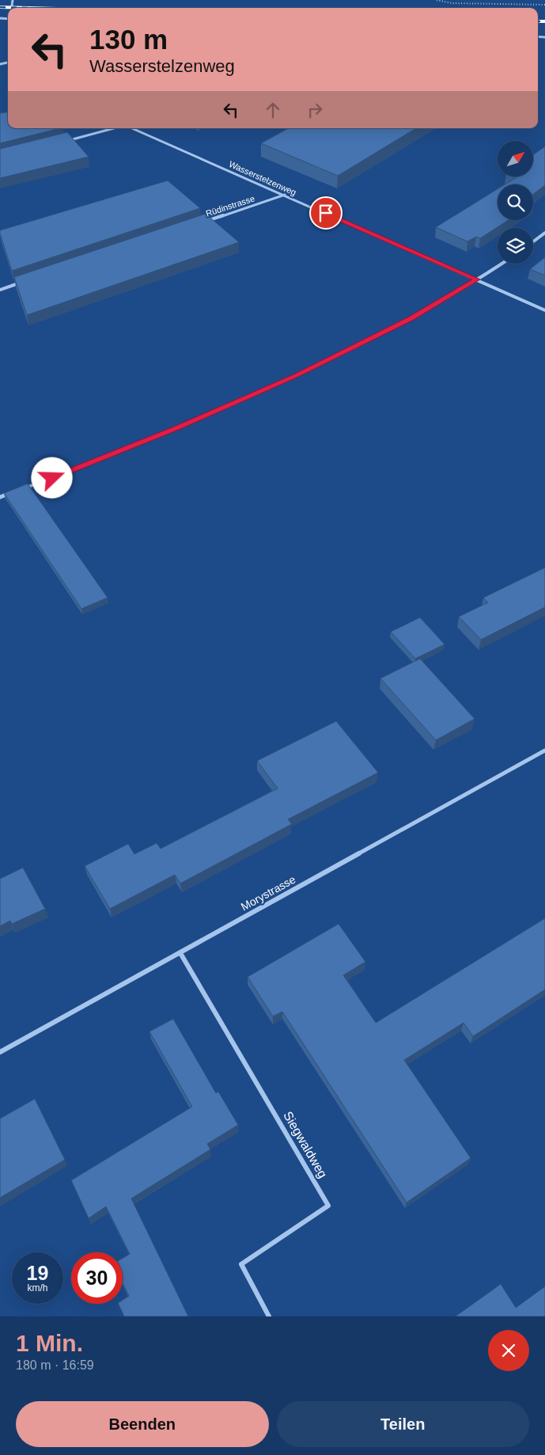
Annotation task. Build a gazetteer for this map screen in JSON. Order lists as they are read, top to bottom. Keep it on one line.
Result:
{"streets":{"street":["Wasserstelzenweg","Rüdinstrasse","Morystrasse","Siegwaldweg"]},"crossings":[["Wasserstelzenweg","Rüdinstrasse"],["Morystrasse","Siegwaldweg"]],"north":"top right","page":{"turn":["130 m","Wasserstelzenweg"],"speed":"19 km/h","limit":"30","heading":["1 Min.","180 m · 16:59"],"buttons":["Beenden","Teilen"]}}
